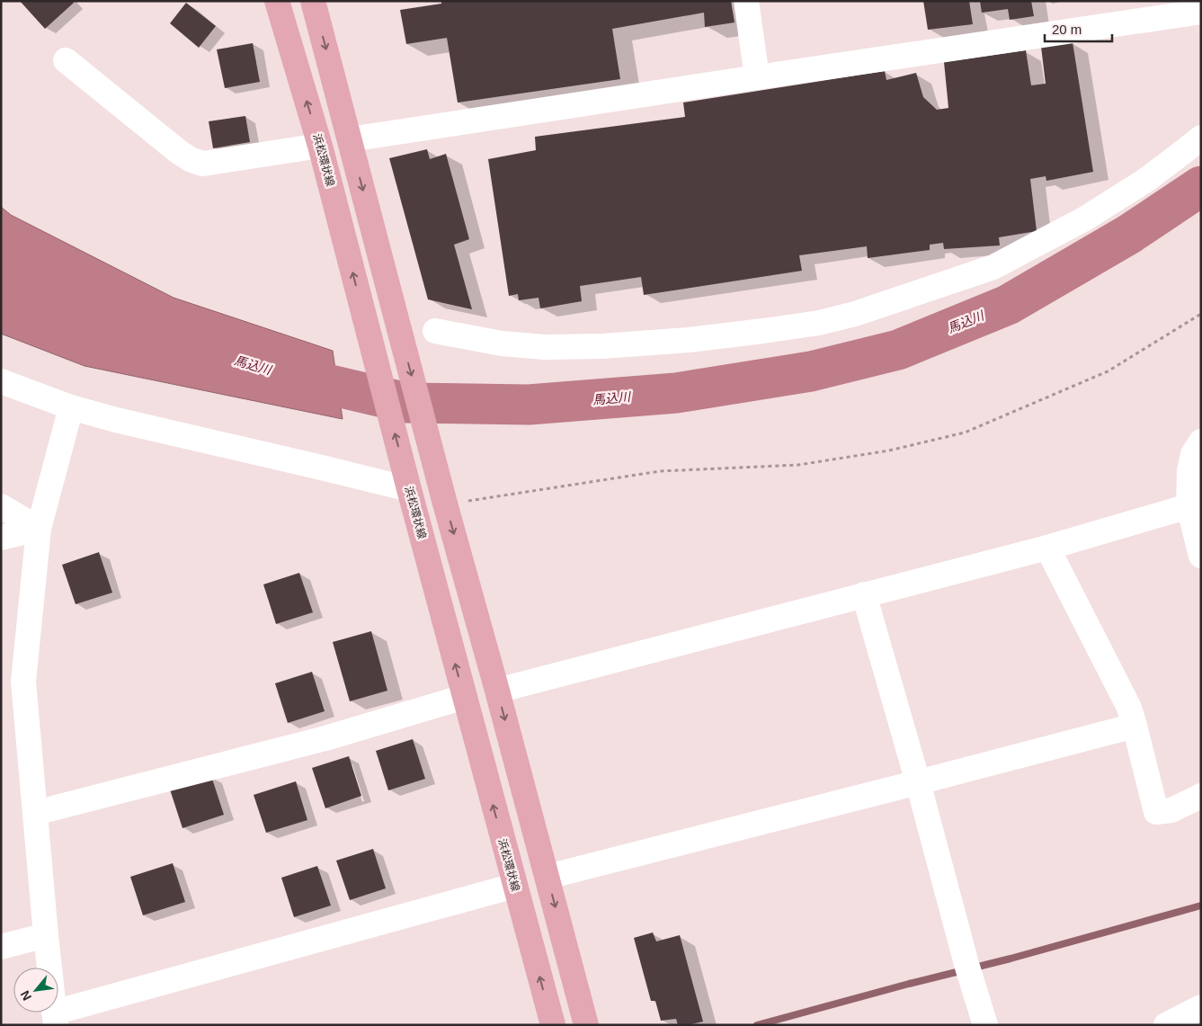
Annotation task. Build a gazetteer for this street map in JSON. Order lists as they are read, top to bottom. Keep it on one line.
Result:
{"streets":{"main road":["浜松環状線"]},"water":["馬込川"],"scale_bar":"20 m","north":"bottom left"}
